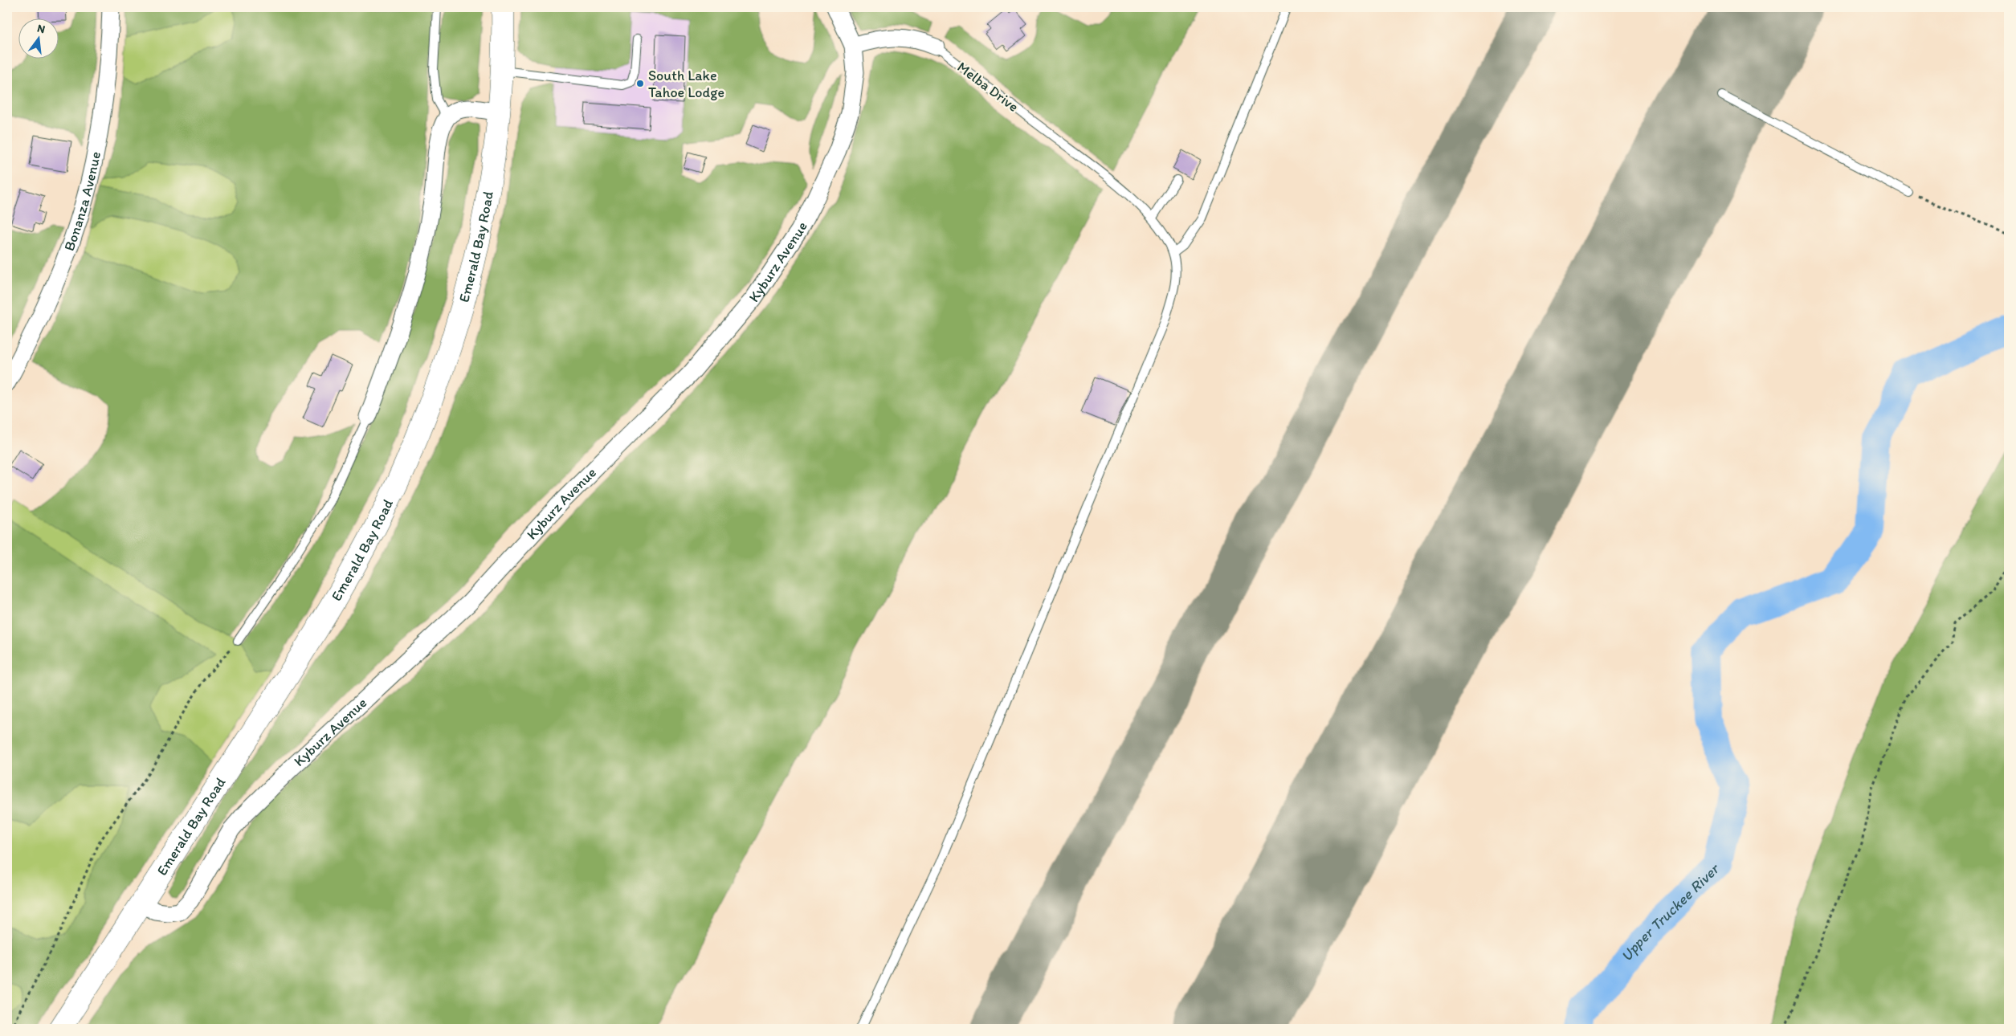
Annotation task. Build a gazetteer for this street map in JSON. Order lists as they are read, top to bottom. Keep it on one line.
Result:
{"streets":{"highway":["Emerald Bay Road"],"street":["Melba Drive","Bonanza Avenue","Kyburz Avenue"]},"crossings":[["Melba Drive","Kyburz Avenue"],["Emerald Bay Road","Kyburz Avenue"]],"water":["Upper Truckee River"],"places":["South Lake Tahoe Lodge"],"north":"top"}
